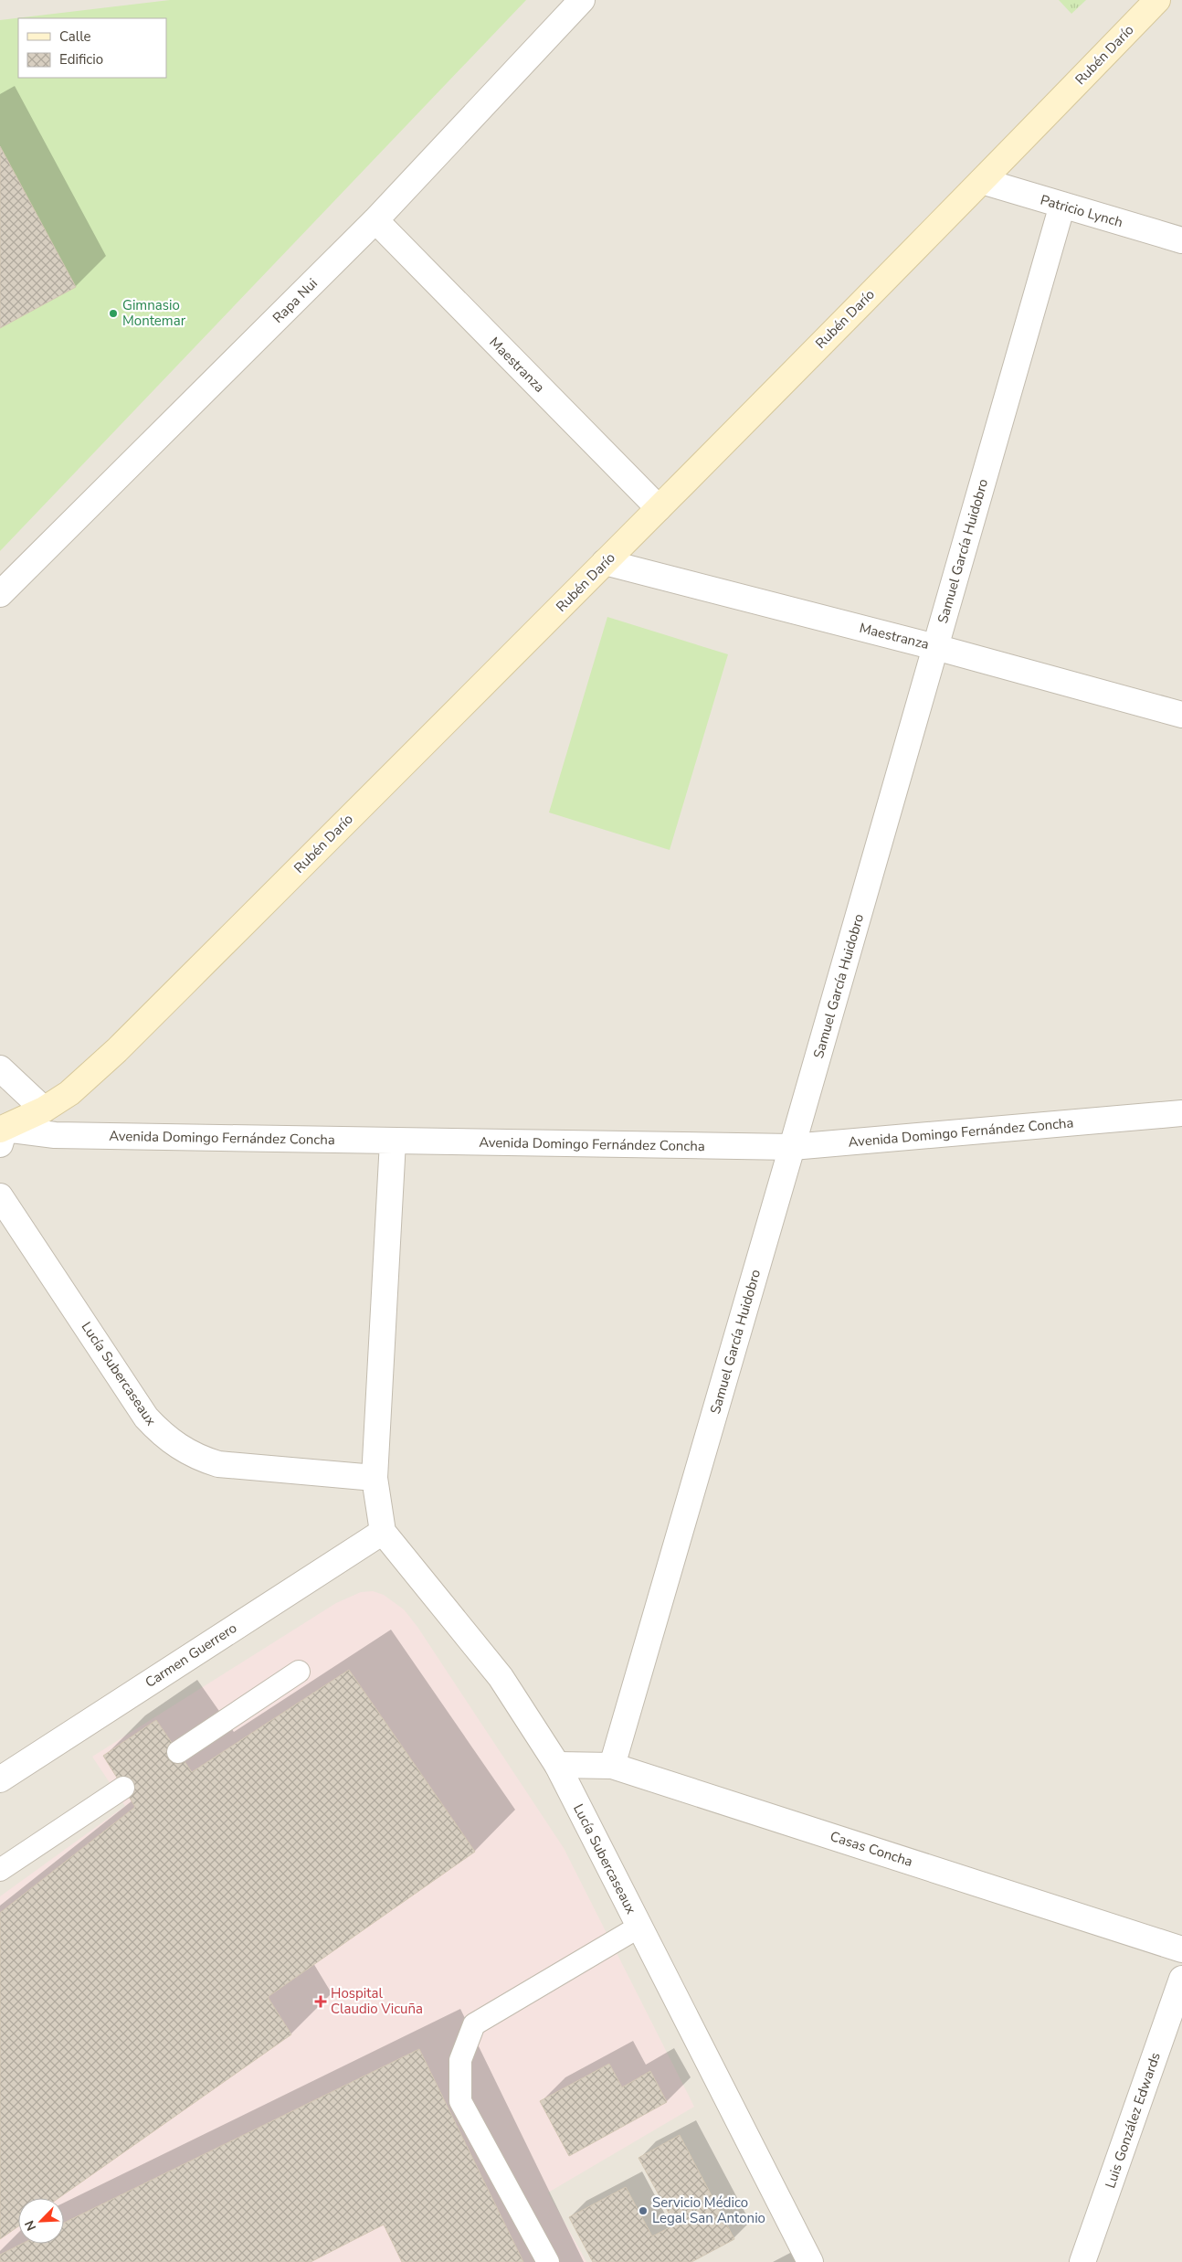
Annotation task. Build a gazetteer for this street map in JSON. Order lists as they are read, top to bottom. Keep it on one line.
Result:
{"streets":{"main road":["Rubén Darío"],"street":["Patricio Lynch","Rapa Nui","Maestranza","Samuel García Huidobro","Avenida Domingo Fernández Concha","Lucía Subercaseaux","Carmen Guerrero","Casas Concha","Luis González Edwards"]},"crossings":[["Rubén Darío","Patricio Lynch"],["Rubén Darío","Maestranza"],["Rubén Darío","Avenida Domingo Fernández Concha"],["Patricio Lynch","Samuel García Huidobro"],["Rapa Nui","Maestranza"],["Maestranza","Samuel García Huidobro"],["Samuel García Huidobro","Avenida Domingo Fernández Concha"],["Samuel García Huidobro","Casas Concha"],["Lucía Subercaseaux","Carmen Guerrero"],["Lucía Subercaseaux","Casas Concha"]],"places":{"other":["Gimnasio Montemar","Servicio Médico Legal San Antonio"],"health":["Hospital Claudio Vicuña"]},"legend":["Calle","Edificio"],"north":"bottom left"}
